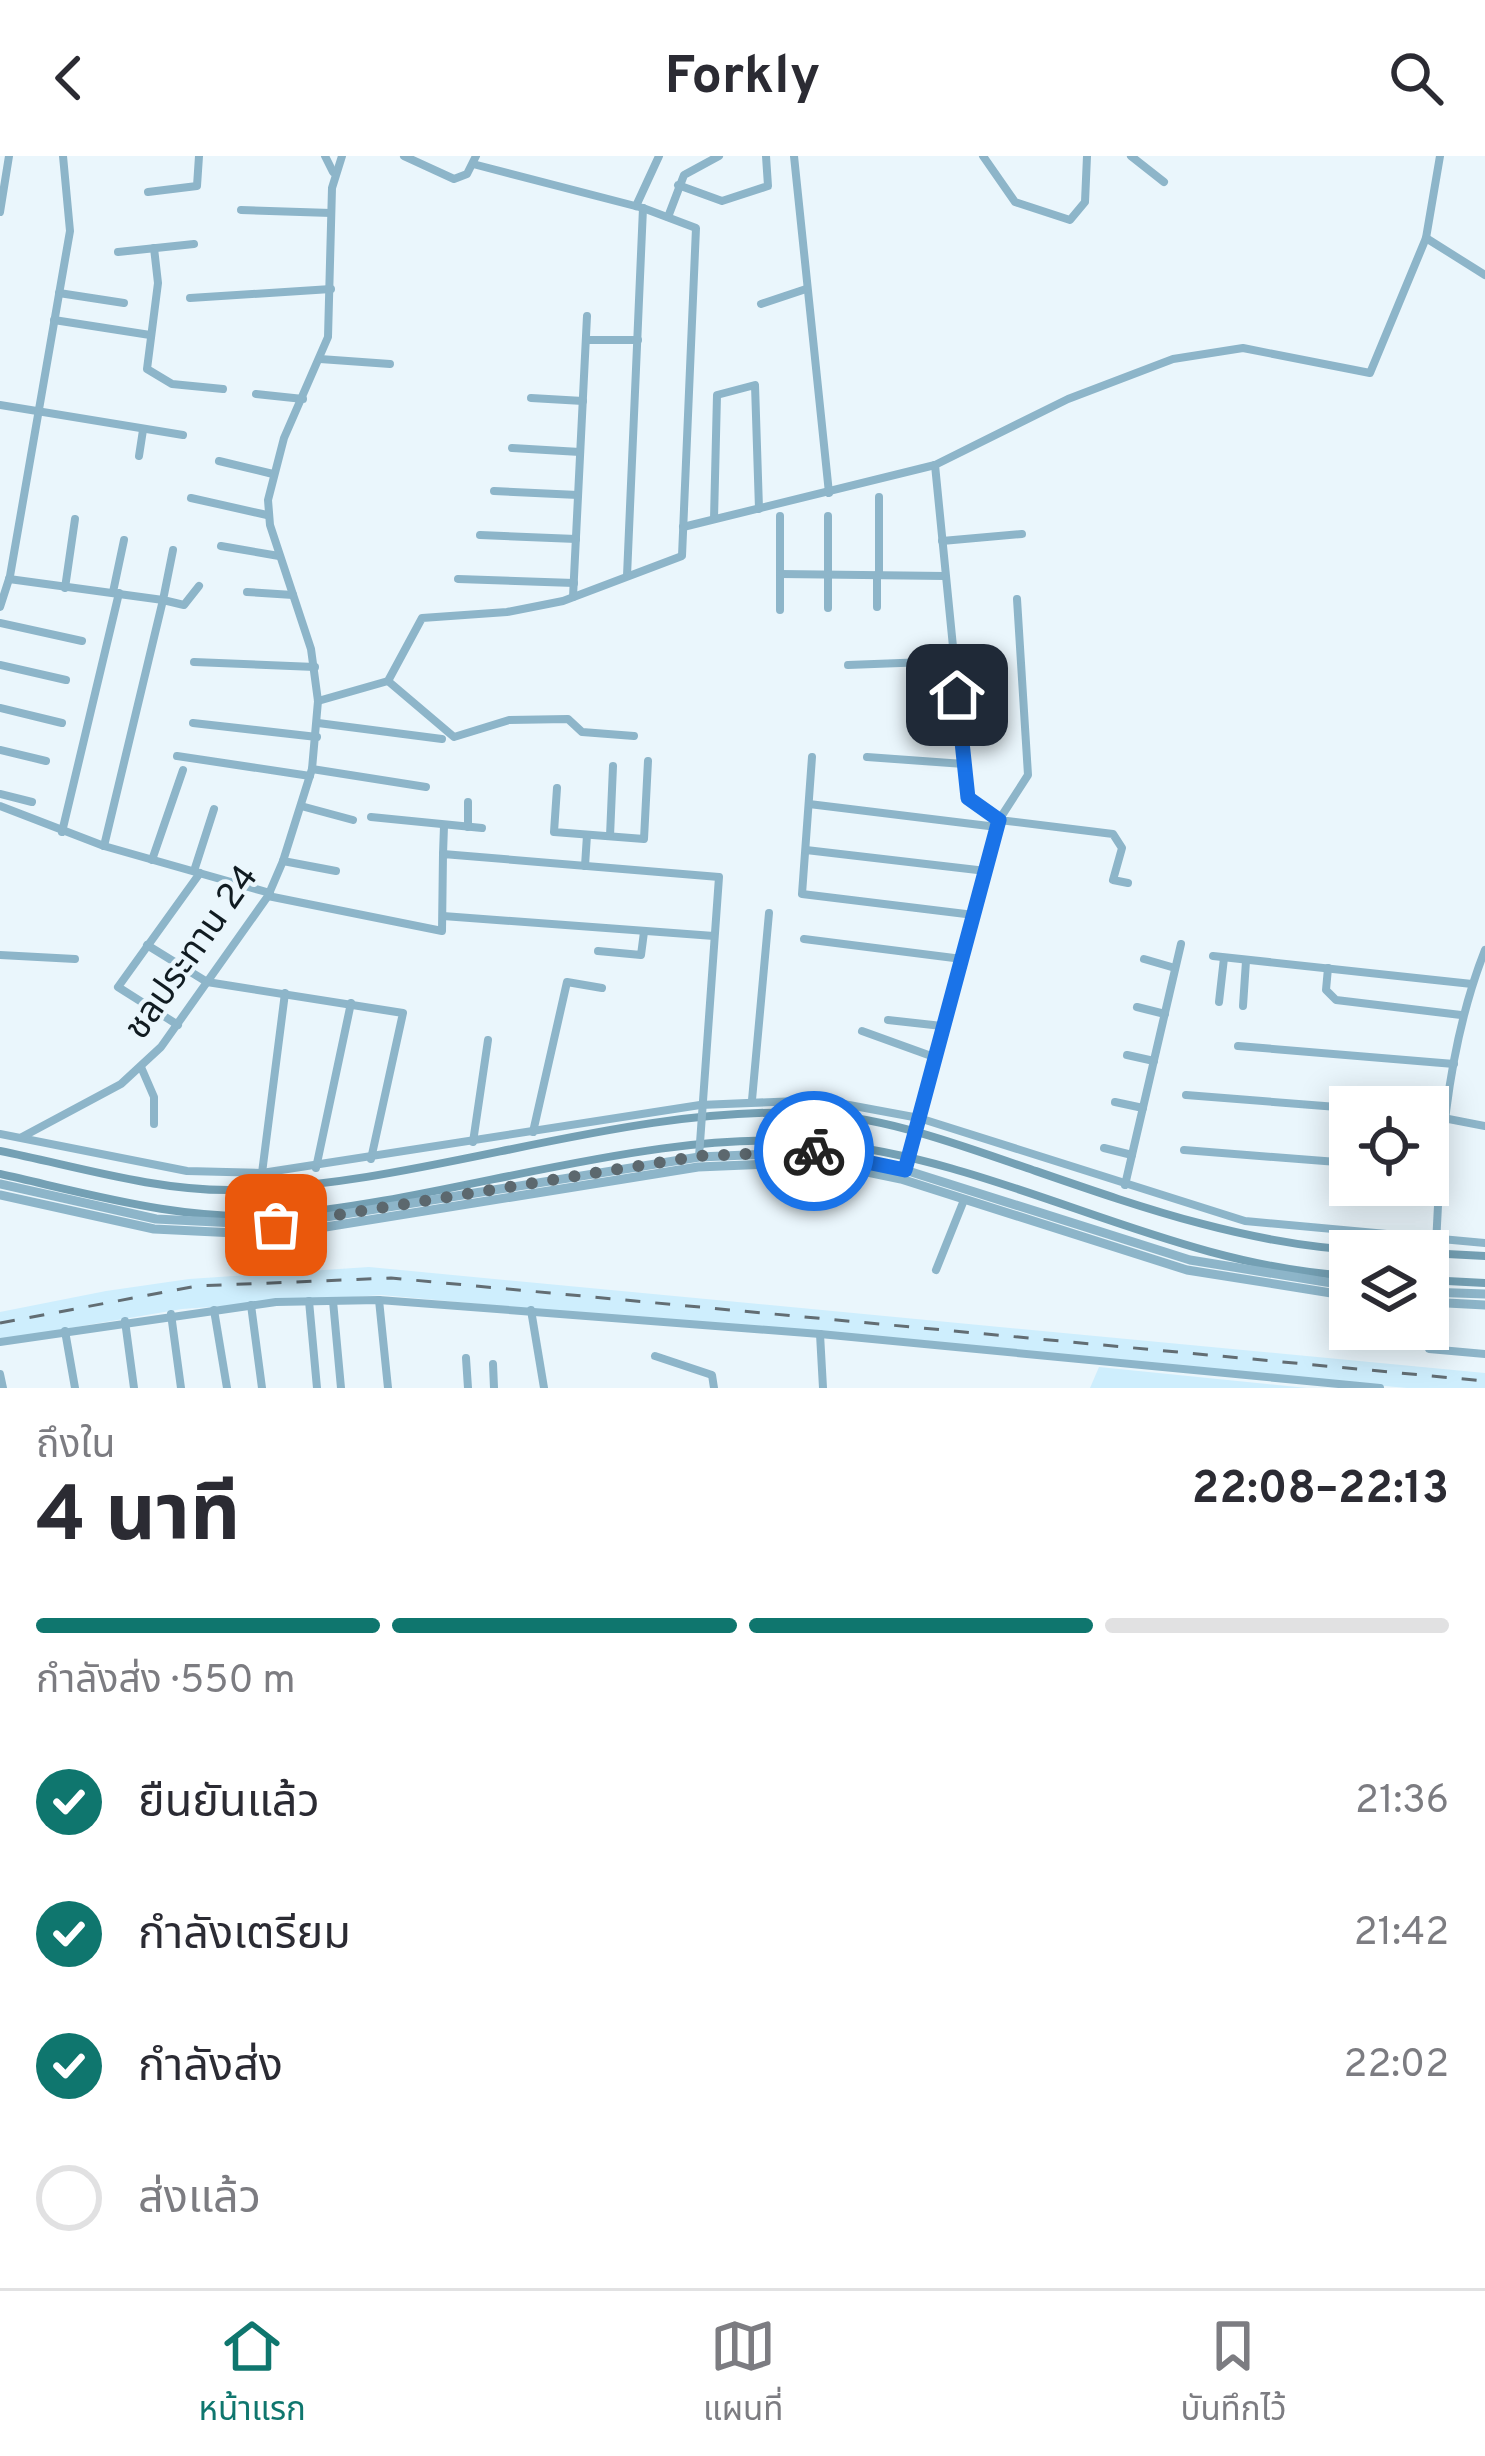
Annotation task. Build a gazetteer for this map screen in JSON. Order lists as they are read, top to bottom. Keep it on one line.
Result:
{"streets":{"street":["ชลประทาน 24"]},"page":{"header":"Forkly","heading":["4 นาที","ถึงใน","22:08–22:13"],"bar":"กำลังส่ง · 550 m","list":[["ยืนยันแล้ว","21:36"],["กำลังเตรียม","21:42"],["กำลังส่ง","22:02"],"ส่งแล้ว"],"tabs":["หน้าแรก","แผนที่","บันทึกไว้"]}}
